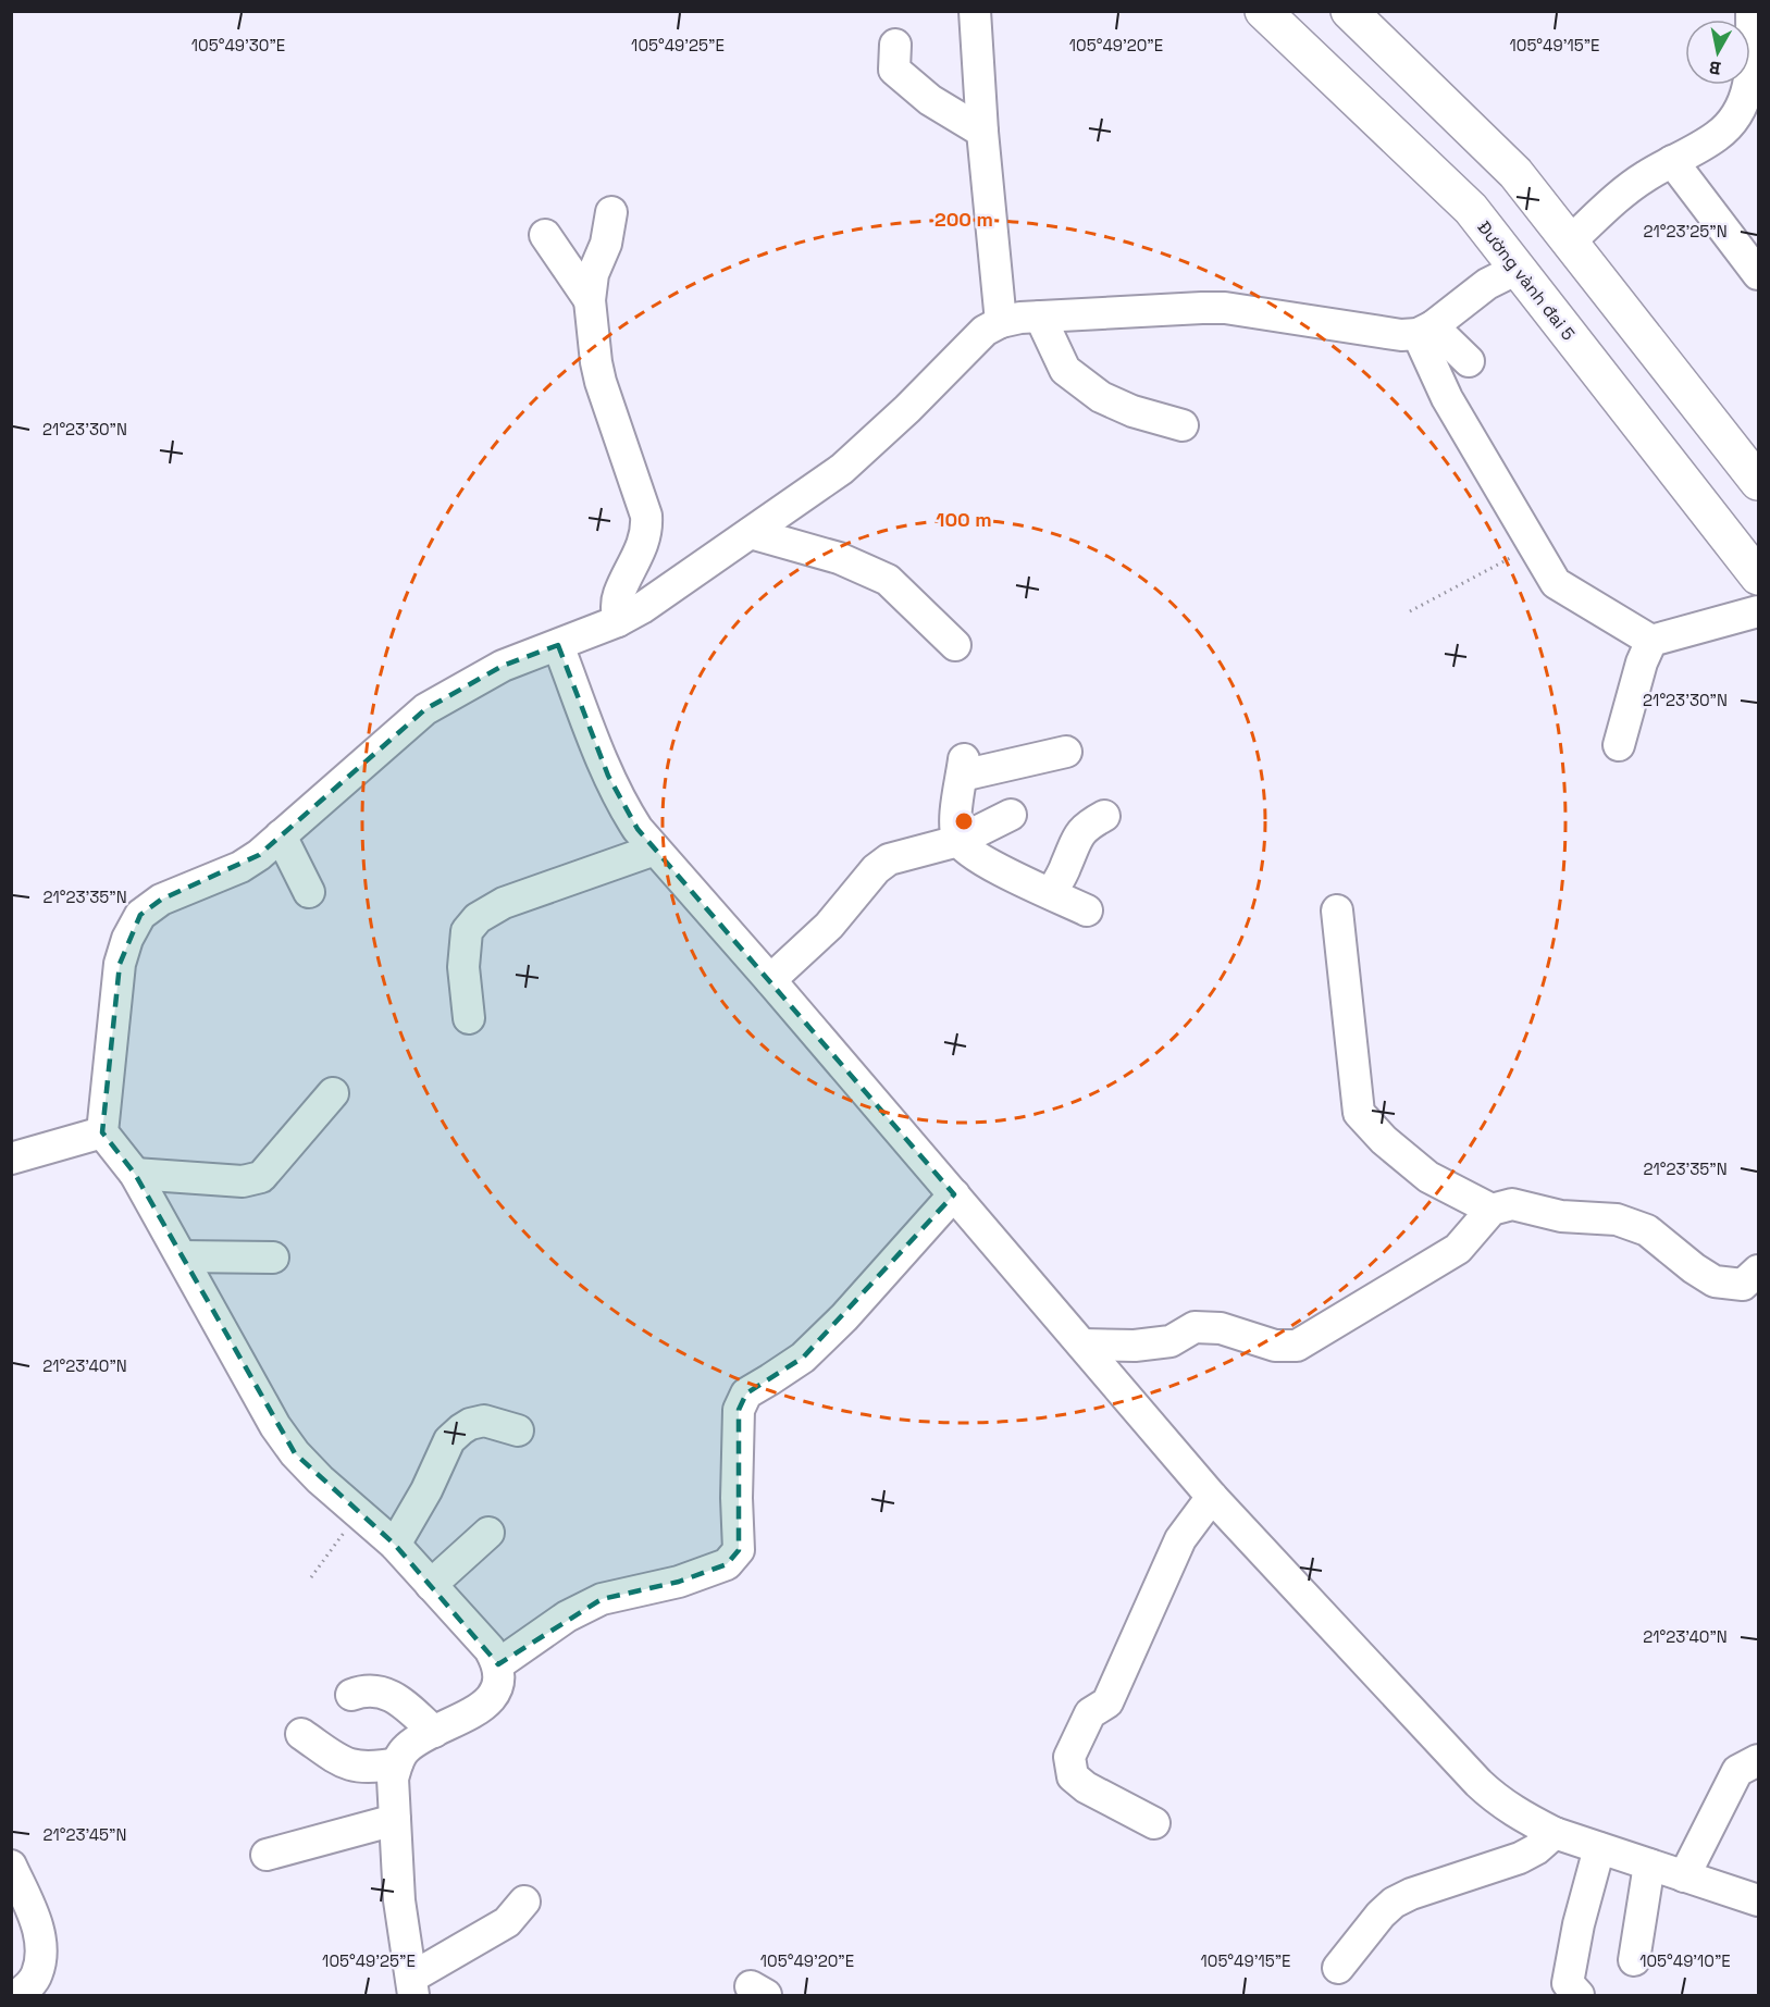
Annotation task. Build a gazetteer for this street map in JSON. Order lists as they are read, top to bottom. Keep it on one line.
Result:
{"streets":{"main road":["Đường vành đai 5"]},"north":"bottom","coordinates":["105°49'30\"E","105°49'25\"E","105°49'20\"E","105°49'15\"E","21°23'25\"N","21°23'30\"N","21°23'35\"N","21°23'40\"N","21°23'45\"N","105°49'10\"E"],"rings":["200 m","100 m"]}
